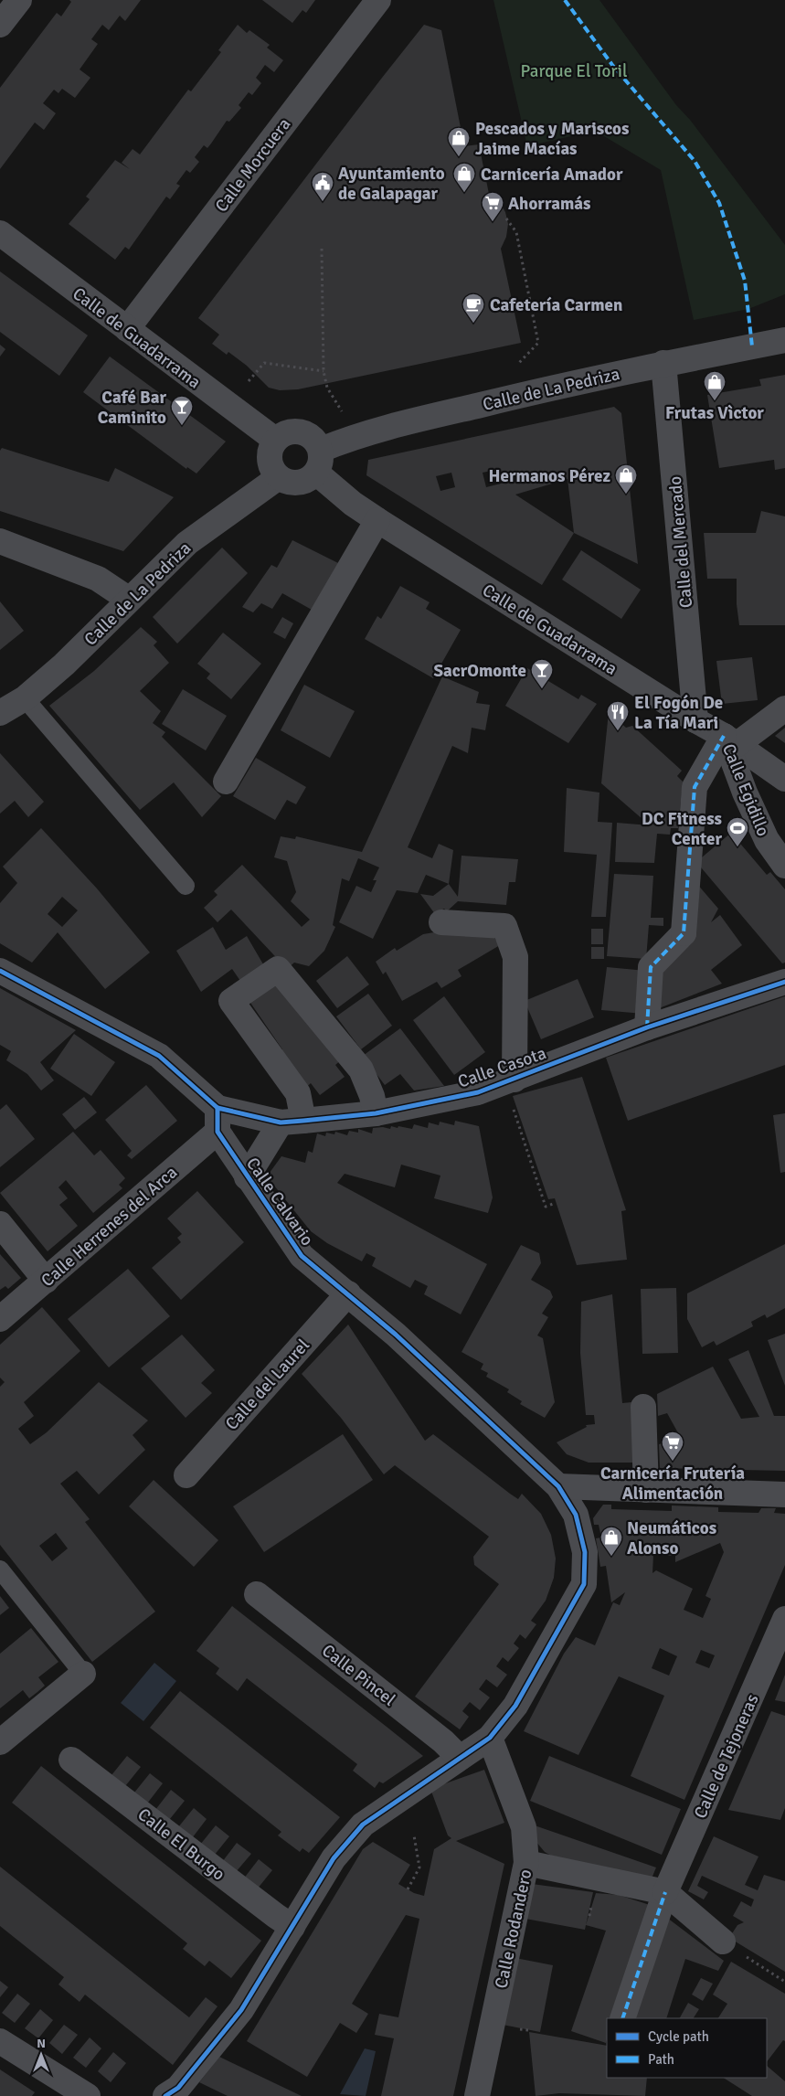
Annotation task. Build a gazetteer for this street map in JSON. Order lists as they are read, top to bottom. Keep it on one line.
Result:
{"streets":{"street":["Calle Morcuera","Calle de Guadarrama","Calle de La Pedriza","Calle del Mercado","Calle Egidillo","Calle Casota","Calle Calvario","Calle Herrenes del Arca","Calle del Laurel","Calle Pincel","Calle de Tejoneras","Calle El Burgo","Calle Rodandero"]},"crossings":[["Calle Morcuera","Calle de Guadarrama"],["Calle de Guadarrama","Calle de La Pedriza"],["Calle de Guadarrama","Calle del Mercado"],["Calle de Guadarrama","Calle Egidillo"],["Calle de La Pedriza","Calle del Mercado"],["Calle Casota","Calle Calvario"],["Calle Casota","Calle Herrenes del Arca"],["Calle Calvario","Calle Herrenes del Arca"],["Calle Calvario","Calle del Laurel"],["Calle Calvario","Calle Pincel"],["Calle Calvario","Calle El Burgo"],["Calle Calvario","Calle Rodandero"]],"parks":["Parque El Toril"],"places":{"shop":["Pescados y Mariscos Jaime Macías","Carnicería Amador","Frutas Vìctor","Hermanos Pérez","Neumáticos Alonso"],"public building":["Ayuntamiento de Galapagar"],"supermarket":["Ahorramás","Carnicería Frutería Alimentación"],"cafe":["Cafetería Carmen"],"bar":["Café Bar Caminito","SacrOmonte"],"restaurant":["El Fogón De La Tía Mari"],"sports":["DC Fitness Center"]},"legend":["Cycle path","Path"],"north":"top"}
